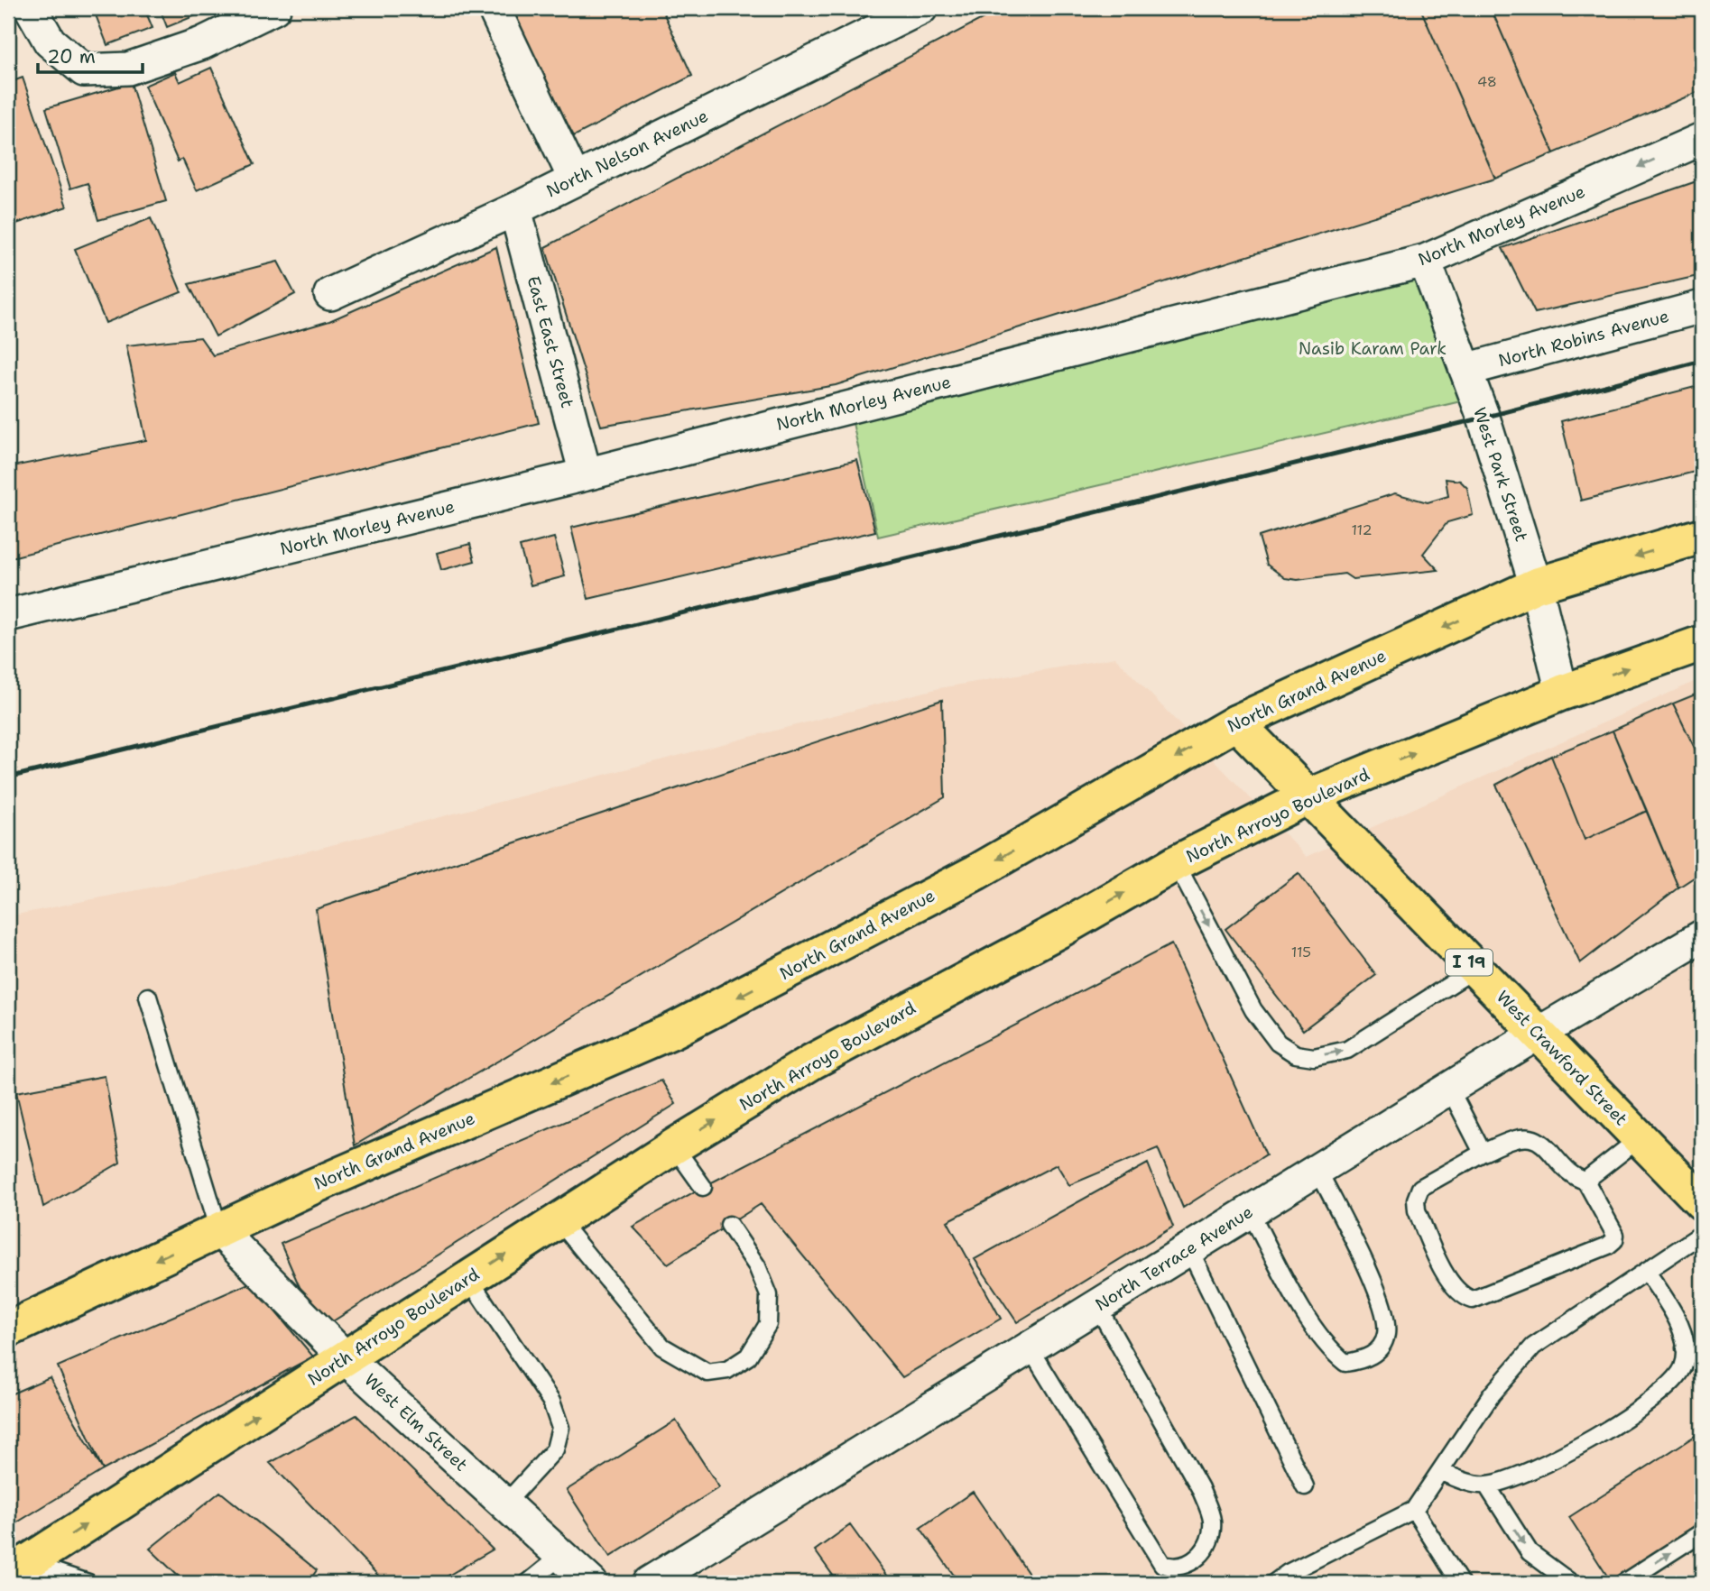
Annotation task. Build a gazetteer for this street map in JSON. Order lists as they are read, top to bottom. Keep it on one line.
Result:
{"streets":{"main road":["North Grand Avenue","North Arroyo Boulevard","I 19","West Crawford Street"],"street":["North Nelson Avenue","North Morley Avenue","North Robins Avenue","East East Street","West Park Street","North Terrace Avenue","West Elm Street"]},"crossings":[["North Nelson Avenue","East East Street"],["North Morley Avenue","East East Street"],["North Morley Avenue","West Park Street"],["North Robins Avenue","West Park Street"],["West Park Street","North Grand Avenue"],["West Park Street","North Arroyo Boulevard"],["North Grand Avenue","West Crawford Street"],["North Grand Avenue","West Elm Street"],["North Arroyo Boulevard","West Crawford Street"],["North Arroyo Boulevard","West Elm Street"],["West Crawford Street","North Terrace Avenue"]],"one_way":["North Grand Avenue","North Arroyo Boulevard"],"parks":["Nasib Karam Park"],"house_numbers":["48","112","115"],"scale_bar":"20 m"}
